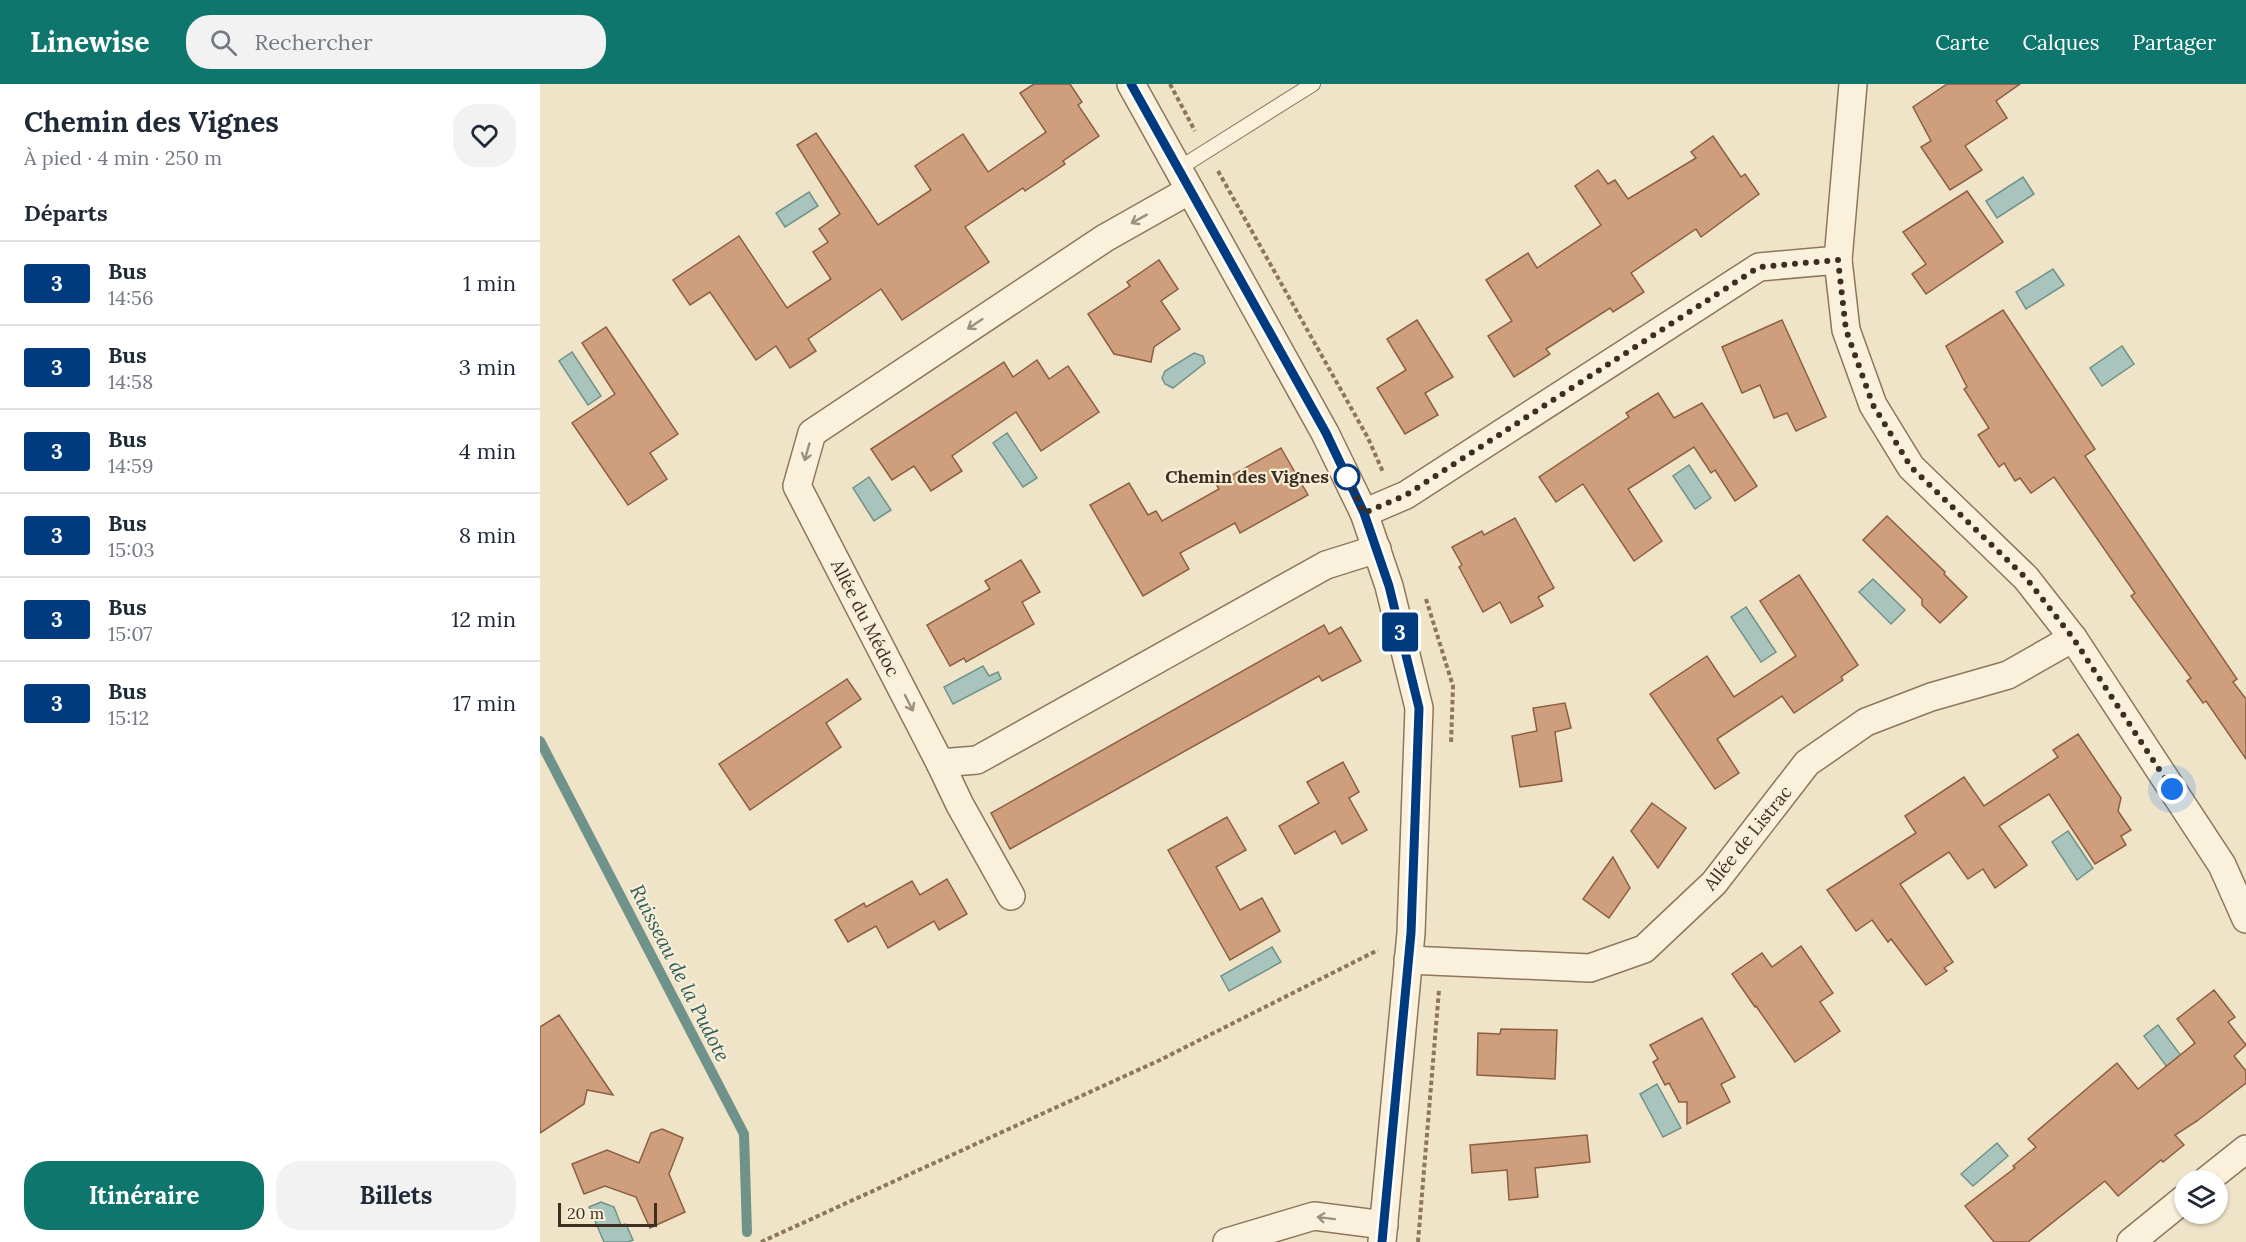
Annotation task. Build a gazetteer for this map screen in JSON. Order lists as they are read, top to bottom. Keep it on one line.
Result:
{"streets":{"street":["Allée du Médoc","Allée de Listrac"]},"water":["Ruisseau de la Pudote"],"places":["Chemin des Vignes"],"lines":["bus line 3"],"scale_bar":"20 m","page":{"header":"Linewise","search":"Rechercher","nav":["Carte","Calques","Partager"],"heading":[["Chemin des Vignes","À pied · 4 min · 250 m"],"Départs"],"on_map":"3","list":[{"mark":"3","name":"Bus","note":"14:56","value":"1 min"},{"mark":"3","name":"Bus","note":"14:58","value":"3 min"},{"mark":"3","name":"Bus","note":"14:59","value":"4 min"},{"mark":"3","name":"Bus","note":"15:03","value":"8 min"},{"mark":"3","name":"Bus","note":"15:07","value":"12 min"},{"mark":"3","name":"Bus","note":"15:12","value":"17 min"}],"buttons":["Itinéraire","Billets"],"scale":"20 m"}}
